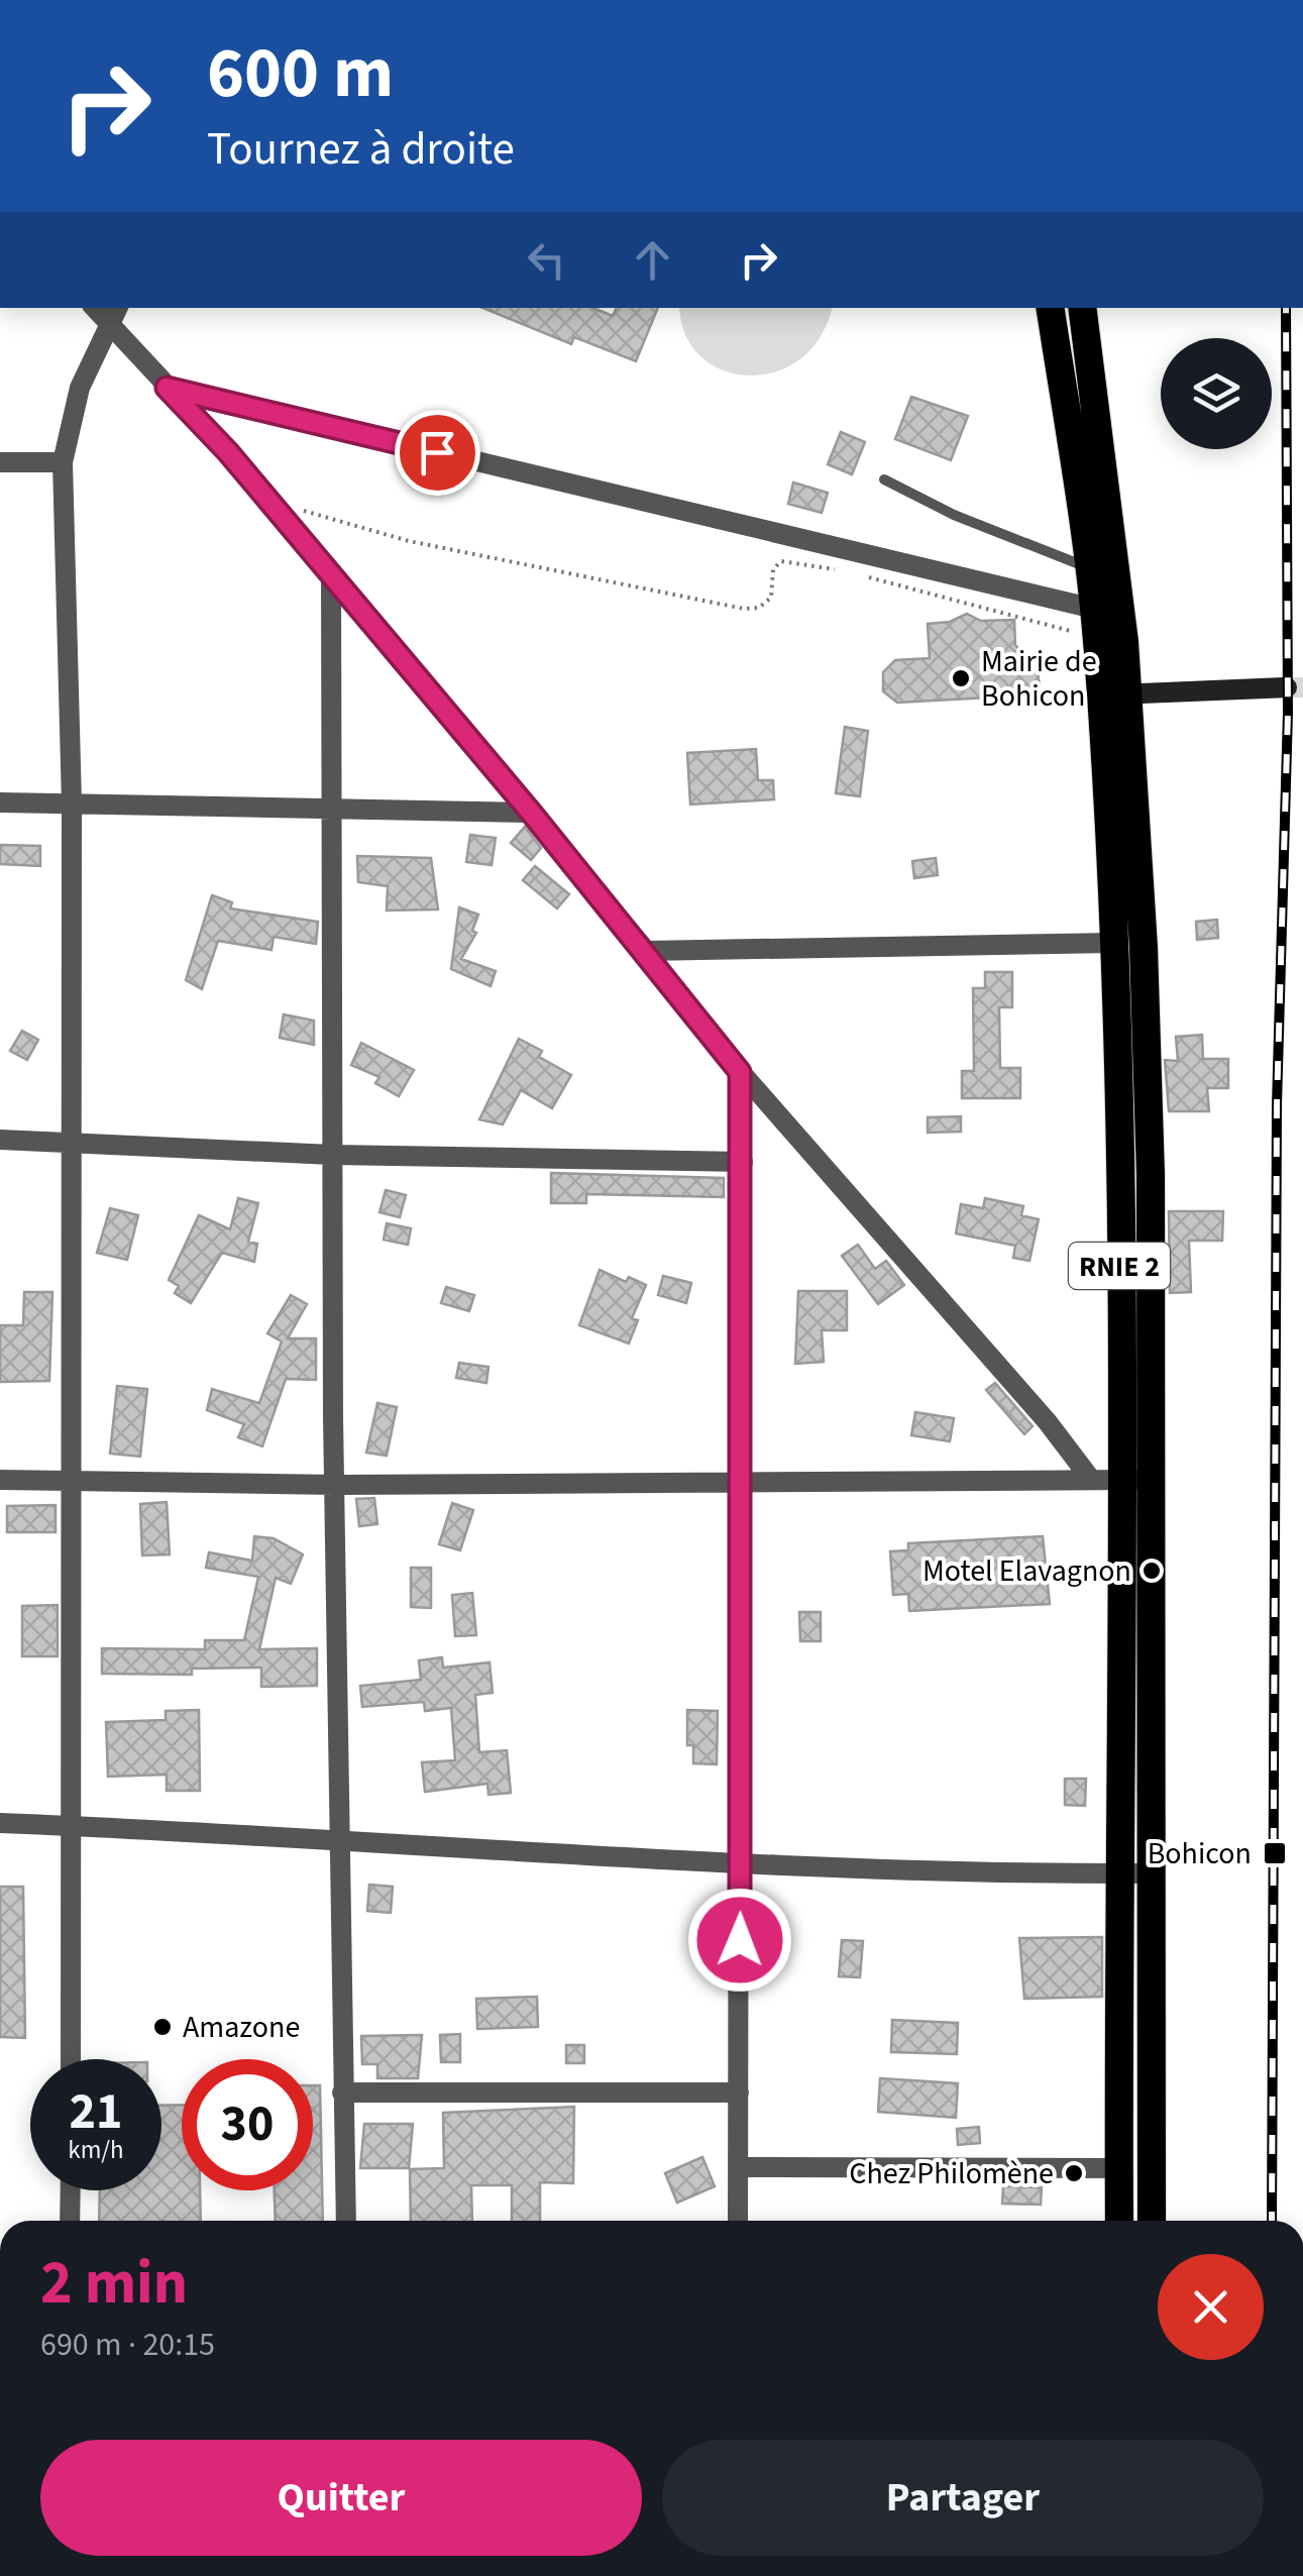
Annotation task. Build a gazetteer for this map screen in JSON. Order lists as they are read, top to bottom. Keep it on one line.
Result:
{"streets":{"highway":["RNIE 2"]},"places":{"other":["Mairie de Bohicon","Motel Elavagnon","Amazone","Chez Philomène"],"transit":["Bohicon"]},"page":{"turn":["600 m","Tournez à droite"],"speed":"21 km/h","limit":"30","heading":["2 min","690 m · 20:15"],"buttons":["Quitter","Partager"]}}
